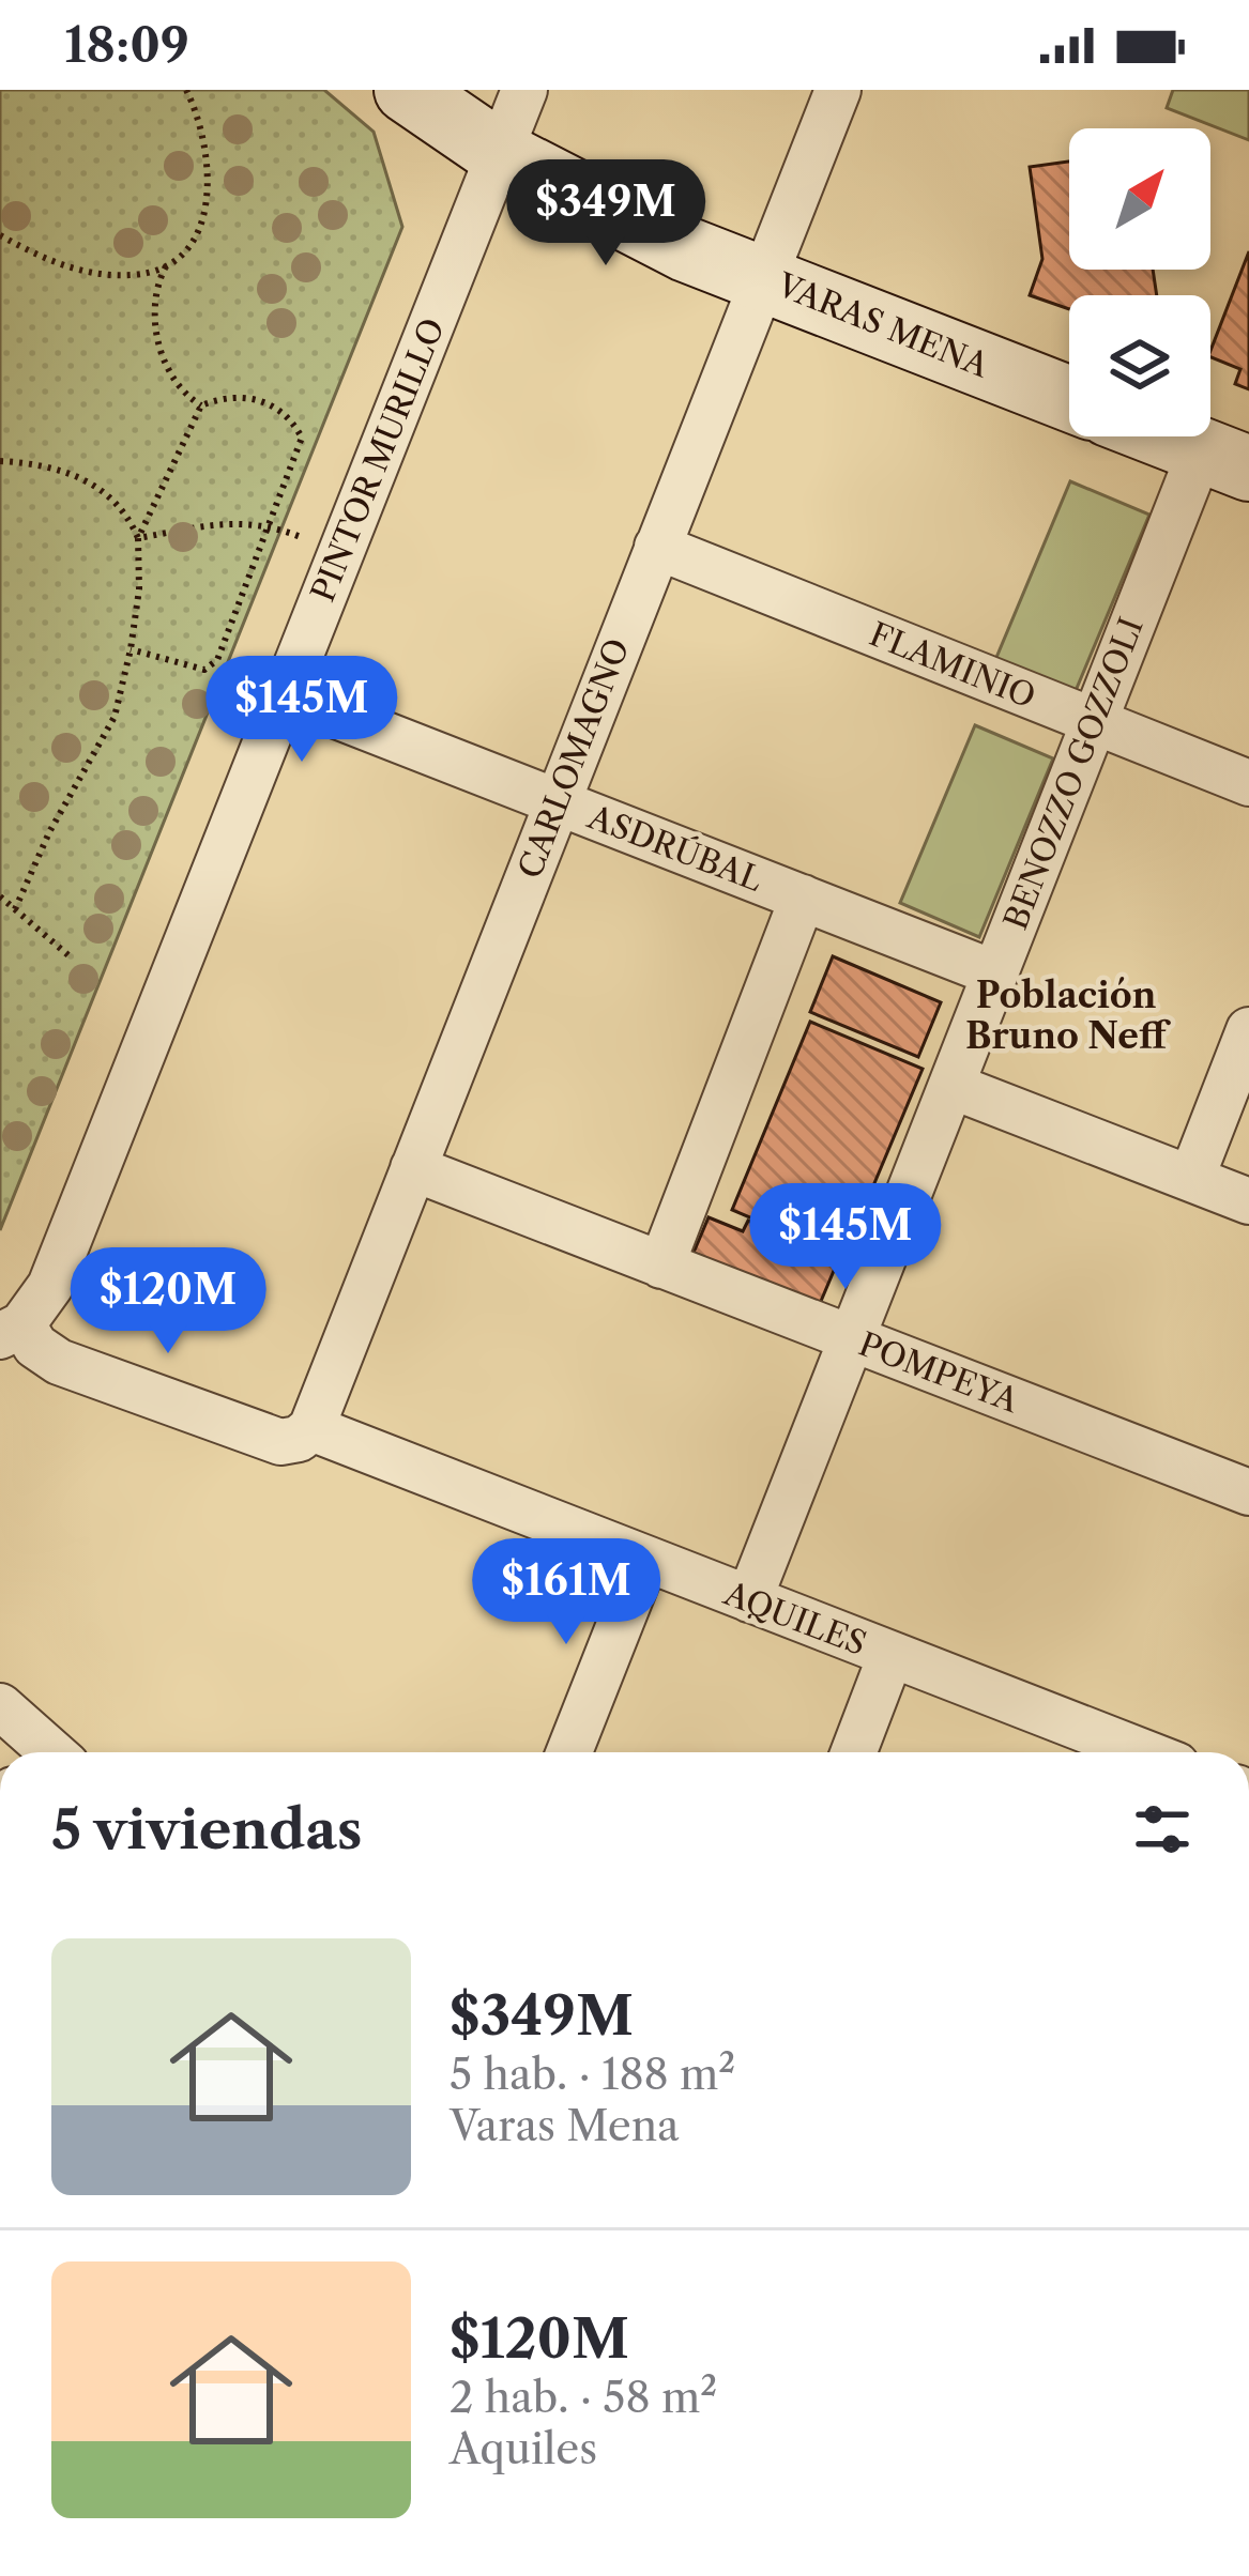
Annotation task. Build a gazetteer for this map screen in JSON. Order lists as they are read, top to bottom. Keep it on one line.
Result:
{"streets":{"street":["VARAS MENA","PINTOR MURILLO","FLAMINIO","CARLOMAGNO","BENOZZO GOZZOLI","ASDRÚBAL","POMPEYA","AQUILES"]},"crossings":[["VARAS MENA","PINTOR MURILLO"],["VARAS MENA","CARLOMAGNO"],["PINTOR MURILLO","ASDRÚBAL"],["PINTOR MURILLO","AQUILES"],["FLAMINIO","CARLOMAGNO"],["FLAMINIO","BENOZZO GOZZOLI"],["CARLOMAGNO","ASDRÚBAL"],["CARLOMAGNO","POMPEYA"],["CARLOMAGNO","AQUILES"],["BENOZZO GOZZOLI","ASDRÚBAL"],["BENOZZO GOZZOLI","POMPEYA"],["BENOZZO GOZZOLI","AQUILES"]],"districts":["Población Bruno Neff"],"north":"top right","page":{"status":"18:09","price":["$349M","$145M","$145M","$120M","$161M"],"heading":"5 viviendas","list":[{"name":"$349M","note":"5 hab. · 188 m² · Varas Mena"},{"name":"$120M","note":"2 hab. · 58 m² · Aquiles"}]}}
